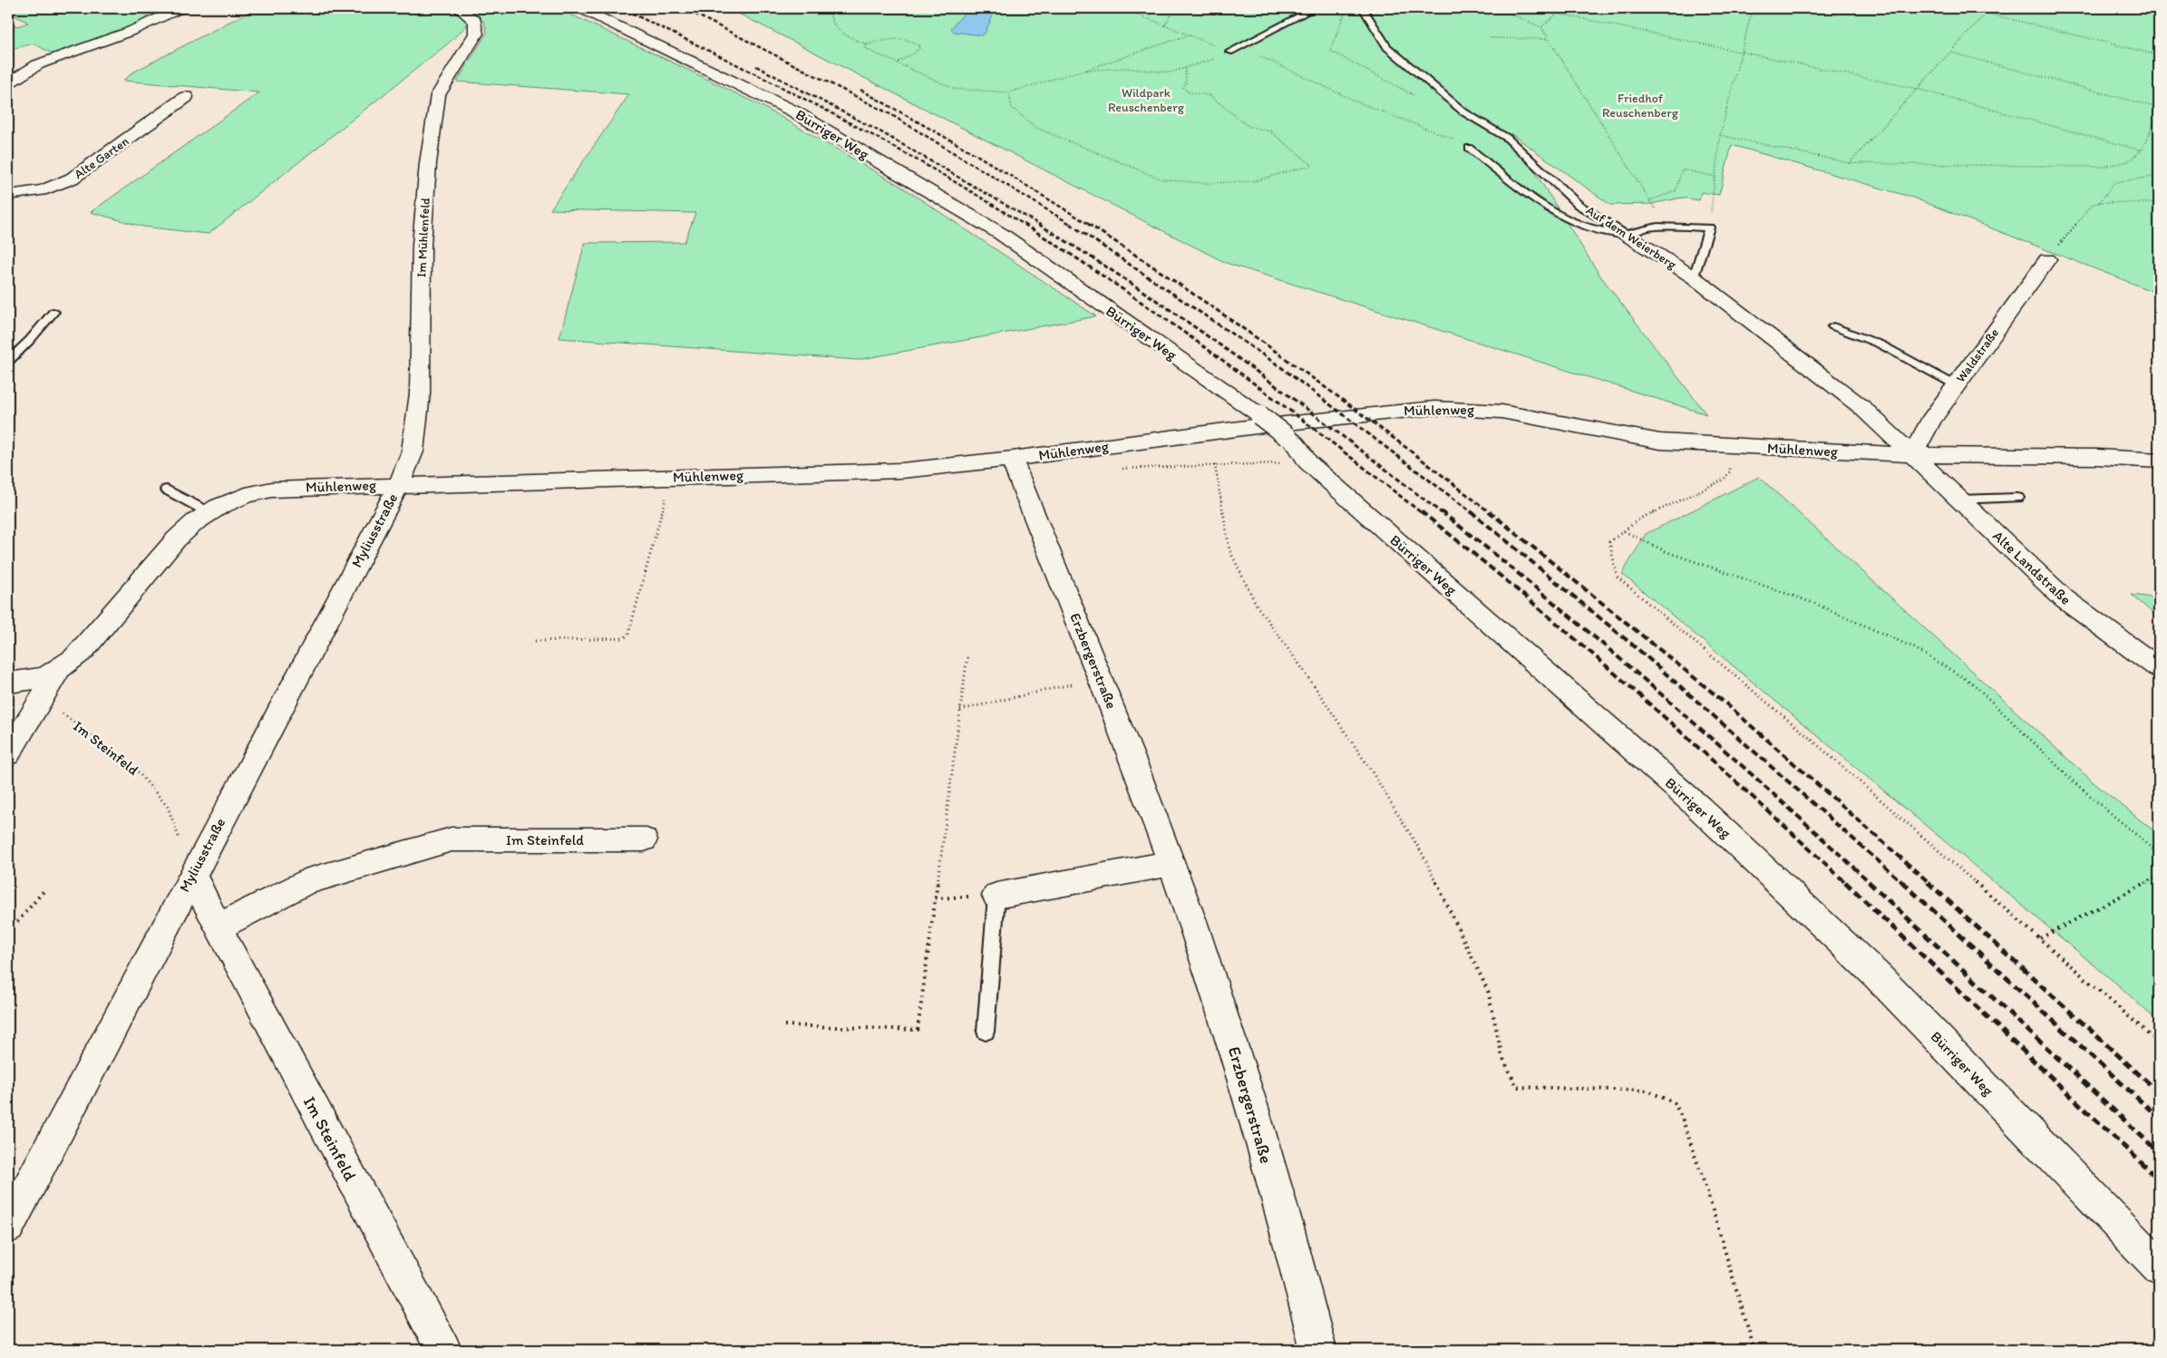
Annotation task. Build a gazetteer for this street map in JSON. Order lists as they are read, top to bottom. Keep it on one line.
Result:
{"streets":{"street":["Bürriger Weg","Alte Garten","Im Mühlenfeld","Auf dem Weierberg","Waldstraße","Mühlenweg","Myliusstraße","Alte Landstraße","Erzbergerstraße","Im Steinfeld"]},"crossings":[["Im Mühlenfeld","Mühlenweg"],["Im Mühlenfeld","Myliusstraße"],["Auf dem Weierberg","Waldstraße"],["Auf dem Weierberg","Mühlenweg"],["Auf dem Weierberg","Alte Landstraße"],["Waldstraße","Mühlenweg"],["Waldstraße","Alte Landstraße"],["Mühlenweg","Myliusstraße"],["Mühlenweg","Alte Landstraße"],["Mühlenweg","Erzbergerstraße"],["Myliusstraße","Im Steinfeld"]],"parks":["Wildpark Reuschenberg","Friedhof Reuschenberg"]}
